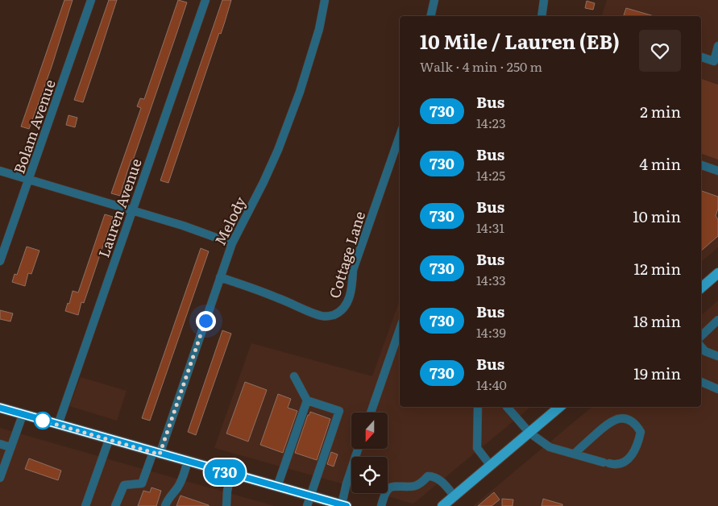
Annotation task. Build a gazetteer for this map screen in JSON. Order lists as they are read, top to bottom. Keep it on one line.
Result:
{"streets":{"street":["Bolam Avenue","Lauren Avenue","Melody","Cottage Lane"]},"crossings":[["Melody","Cottage Lane"]],"lines":["bus line 730"],"north":"bottom","page":{"on_map":"730","heading":["10 Mile / Lauren (EB)","Walk · 4 min · 250 m"],"list":[{"mark":"730","name":"Bus","note":"14:23","value":"2 min"},{"mark":"730","name":"Bus","note":"14:25","value":"4 min"},{"mark":"730","name":"Bus","note":"14:31","value":"10 min"},{"mark":"730","name":"Bus","note":"14:33","value":"12 min"},{"mark":"730","name":"Bus","note":"14:39","value":"18 min"},{"mark":"730","name":"Bus","note":"14:40","value":"19 min"}]}}
